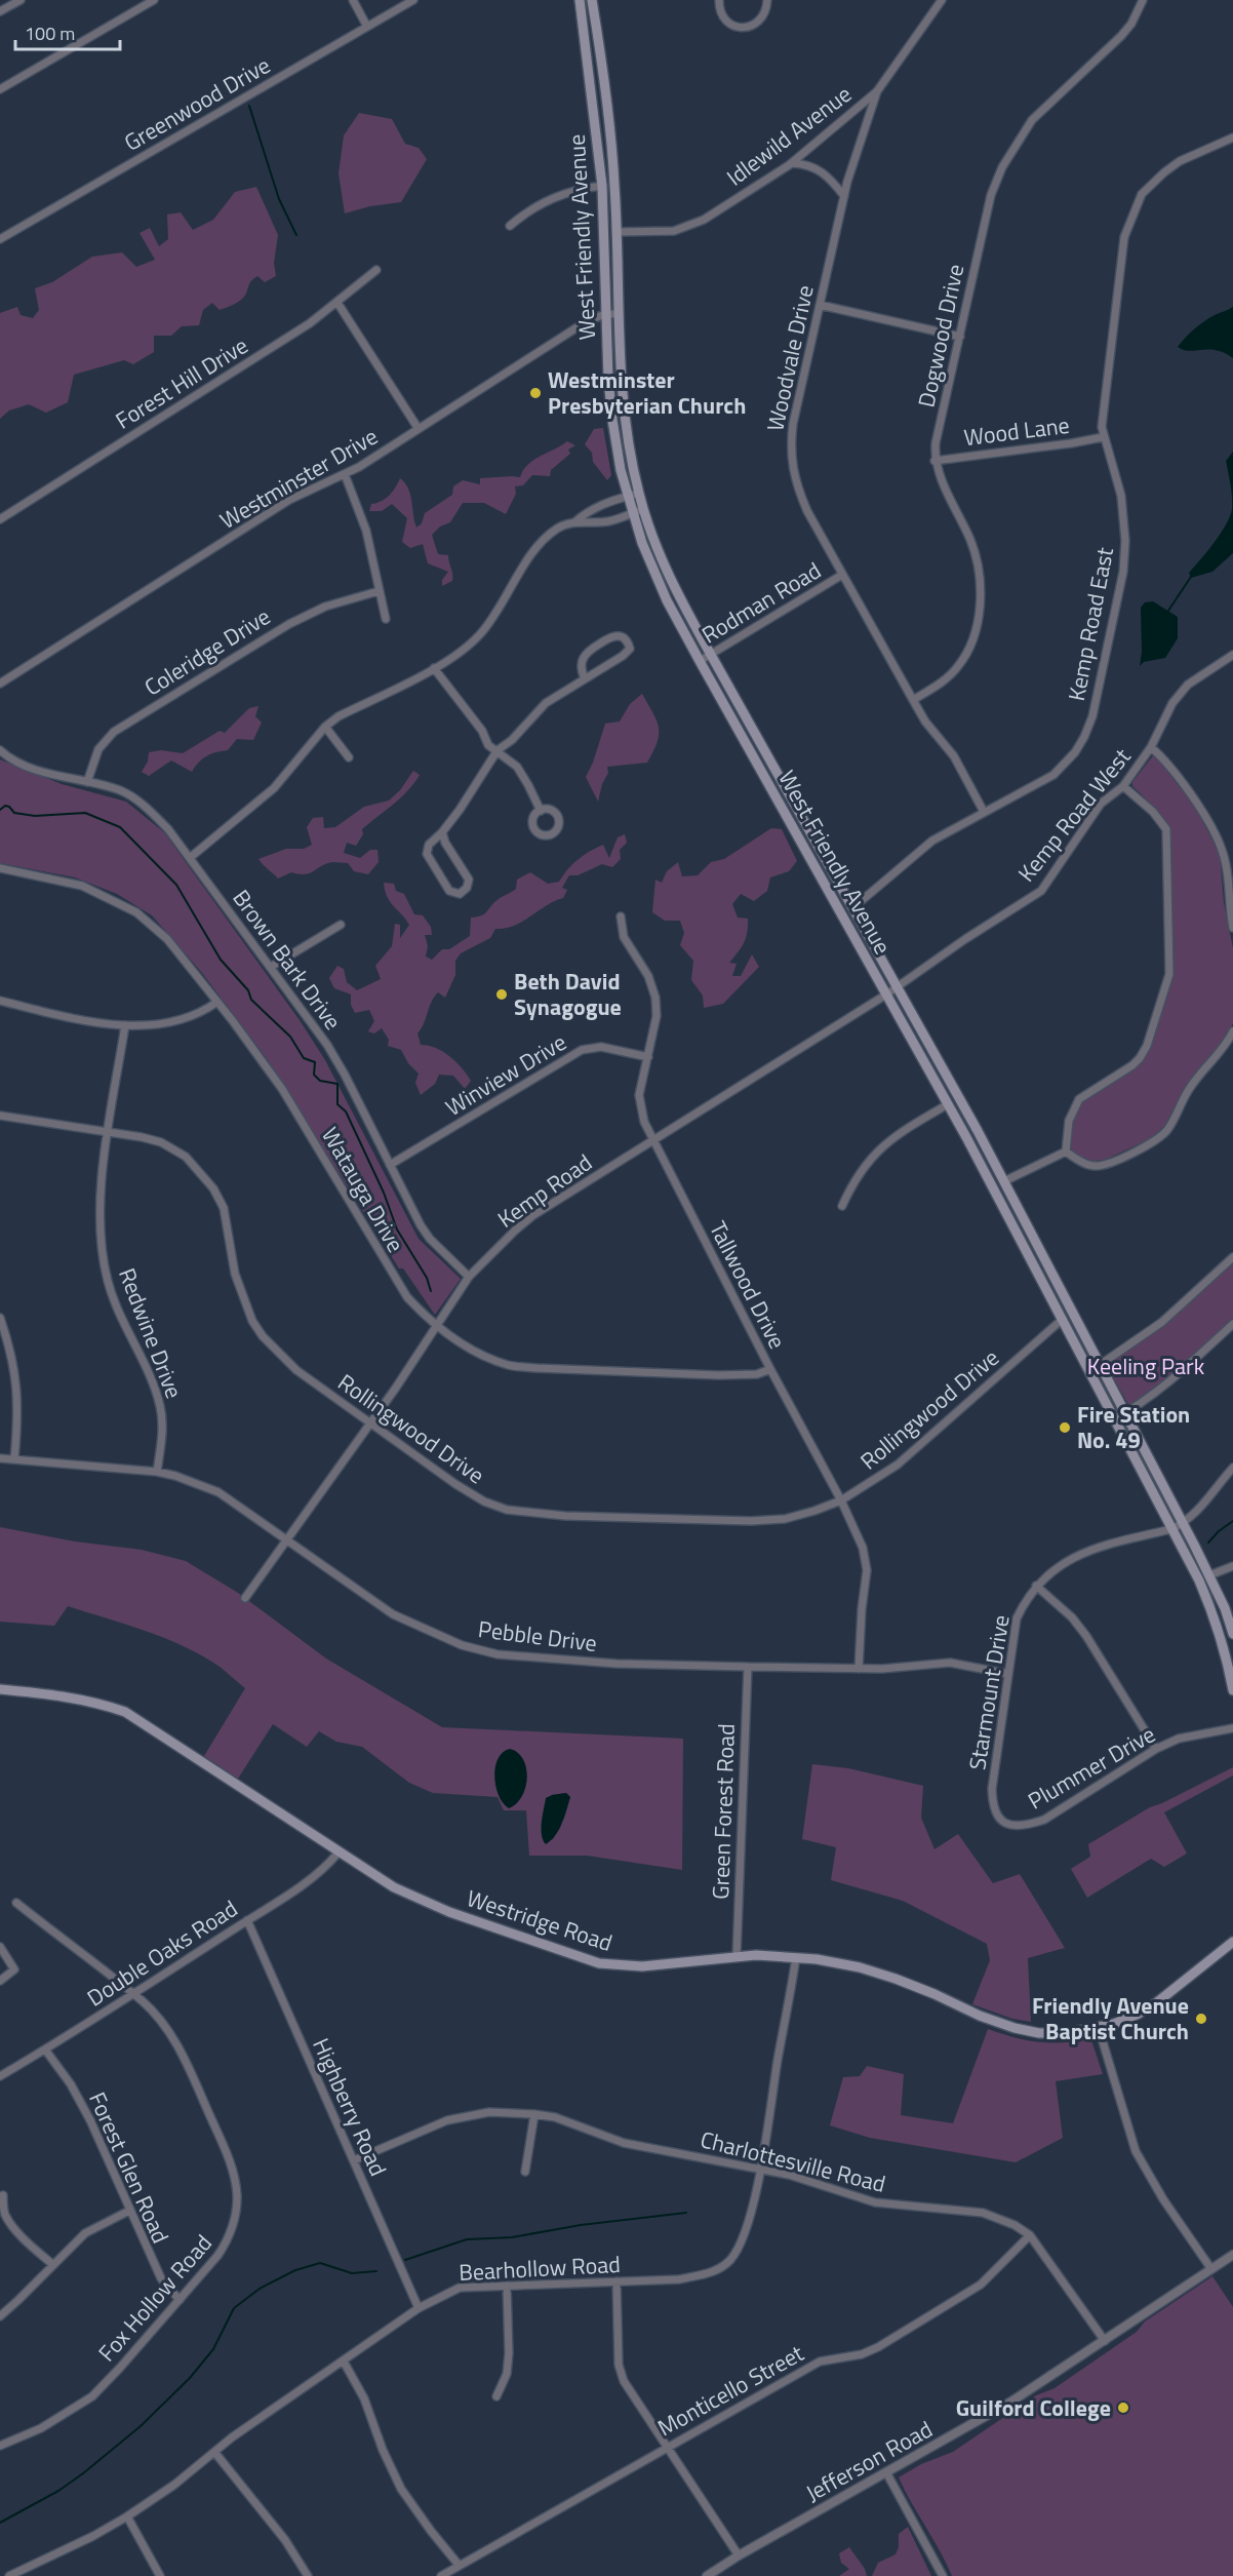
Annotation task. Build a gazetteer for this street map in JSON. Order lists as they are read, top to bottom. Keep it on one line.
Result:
{"streets":{"main road":["West Friendly Avenue","Westridge Road"],"street":["Greenwood Drive","Idlewild Avenue","Dogwood Drive","Woodvale Drive","Forest Hill Drive","Wood Lane","Westminster Drive","Rodman Road","Kemp Road East","Coleridge Drive","Kemp Road West","Brown Bark Drive","Winview Drive","Watauga Drive","Kemp Road","Tallwood Drive","Redwine Drive","Rollingwood Drive","Pebble Drive","Starmount Drive","Plummer Drive","Green Forest Road","Double Oaks Road","Highberry Road","Charlottesville Road","Forest Glen Road","Bearhollow Road","Fox Hollow Road","Monticello Street","Jefferson Road"]},"crossings":[["Idlewild Avenue","West Friendly Avenue"],["Idlewild Avenue","Woodvale Drive"],["West Friendly Avenue","Westminster Drive"],["West Friendly Avenue","Rodman Road"],["West Friendly Avenue","Kemp Road East"],["West Friendly Avenue","Kemp Road West"],["West Friendly Avenue","Kemp Road"],["West Friendly Avenue","Rollingwood Drive"],["West Friendly Avenue","Starmount Drive"],["Dogwood Drive","Woodvale Drive"],["Dogwood Drive","Wood Lane"],["Woodvale Drive","Rodman Road"],["Woodvale Drive","Kemp Road East"],["Wood Lane","Kemp Road East"],["Coleridge Drive","Brown Bark Drive"],["Kemp Road West","Kemp Road"],["Brown Bark Drive","Winview Drive"],["Brown Bark Drive","Kemp Road"],["Winview Drive","Tallwood Drive"],["Watauga Drive","Kemp Road"],["Watauga Drive","Tallwood Drive"],["Kemp Road","Tallwood Drive"],["Kemp Road","Rollingwood Drive"],["Kemp Road","Pebble Drive"],["Tallwood Drive","Rollingwood Drive"],["Tallwood Drive","Pebble Drive"],["Redwine Drive","Rollingwood Drive"],["Redwine Drive","Pebble Drive"],["Pebble Drive","Starmount Drive"],["Pebble Drive","Green Forest Road"],["Starmount Drive","Plummer Drive"],["Green Forest Road","Westridge Road"],["Westridge Road","Double Oaks Road"],["Westridge Road","Bearhollow Road"],["Double Oaks Road","Highberry Road"],["Double Oaks Road","Forest Glen Road"],["Double Oaks Road","Fox Hollow Road"],["Highberry Road","Charlottesville Road"],["Highberry Road","Bearhollow Road"],["Charlottesville Road","Bearhollow Road"],["Charlottesville Road","Monticello Street"],["Charlottesville Road","Jefferson Road"],["Forest Glen Road","Fox Hollow Road"]],"parks":["Keeling Park"],"places":["Westminster Presbyterian Church","Beth David Synagogue","Fire Station No. 49","Friendly Avenue Baptist Church","Guilford College"],"scale_bar":"100 m"}
